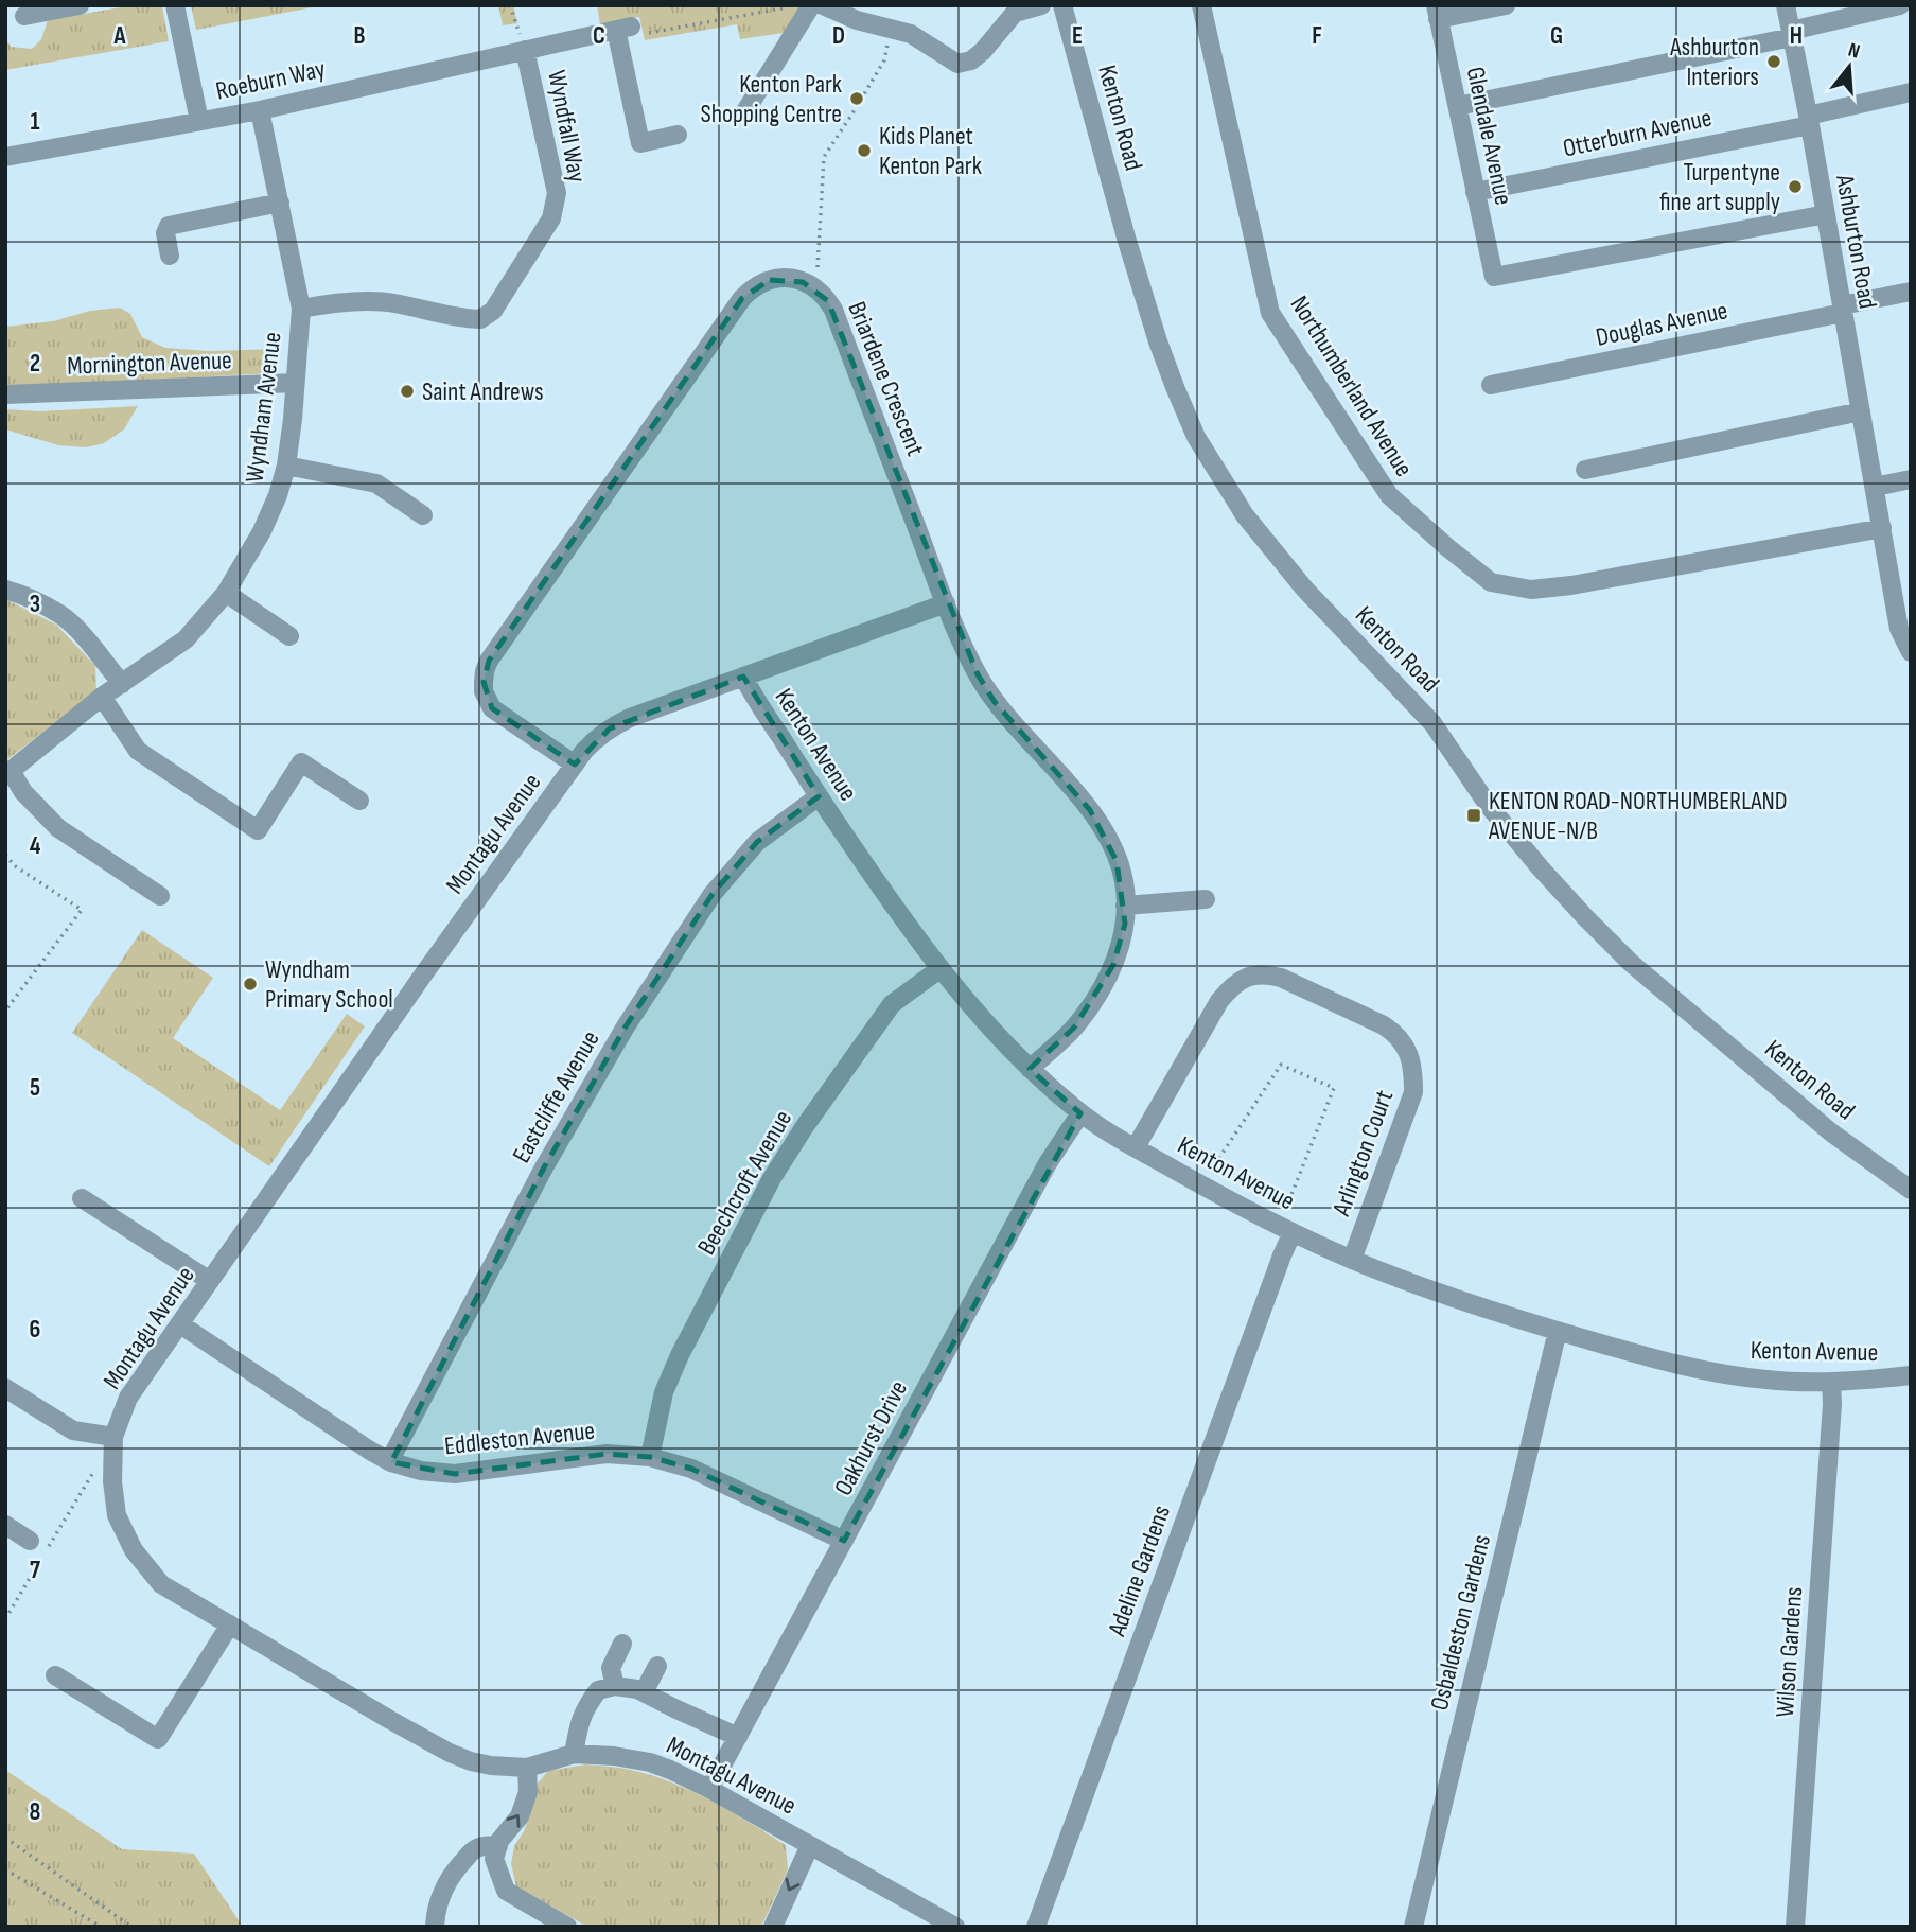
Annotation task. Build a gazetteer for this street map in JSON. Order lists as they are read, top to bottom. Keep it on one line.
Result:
{"streets":{"street":["Roeburn Way","Kenton Road","Wyndfall Way","Otterburn Avenue","Glendale Avenue","Ashburton Road","Douglas Avenue","Mornington Avenue","Briardene Crescent","Northumberland Avenue","Wyndham Avenue","Kenton Avenue","Montagu Avenue","Eastcliffe Avenue","Arlington Court","Beechcroft Avenue","Eddleston Avenue","Oakhurst Drive","Adeline Gardens","Osbaldeston Gardens","Wilson Gardens"]},"crossings":[["Roeburn Way","Wyndfall Way"],["Roeburn Way","Wyndham Avenue"],["Wyndfall Way","Wyndham Avenue"],["Otterburn Avenue","Glendale Avenue"],["Otterburn Avenue","Ashburton Road"],["Glendale Avenue","Ashburton Road"],["Ashburton Road","Douglas Avenue"],["Ashburton Road","Northumberland Avenue"],["Mornington Avenue","Wyndham Avenue"],["Briardene Crescent","Kenton Avenue"],["Briardene Crescent","Montagu Avenue"],["Kenton Avenue","Montagu Avenue"],["Kenton Avenue","Eastcliffe Avenue"],["Kenton Avenue","Arlington Court"],["Kenton Avenue","Beechcroft Avenue"],["Kenton Avenue","Oakhurst Drive"],["Kenton Avenue","Adeline Gardens"],["Kenton Avenue","Osbaldeston Gardens"],["Kenton Avenue","Wilson Gardens"],["Montagu Avenue","Eddleston Avenue"],["Montagu Avenue","Oakhurst Drive"],["Eastcliffe Avenue","Eddleston Avenue"],["Beechcroft Avenue","Eddleston Avenue"],["Eddleston Avenue","Oakhurst Drive"]],"places":{"other":["Ashburton Interiors","Kenton Park Shopping Centre","Kids Planet Kenton Park","Turpentyne fine art supply","Saint Andrews","Wyndham Primary School"],"transit":["KENTON ROAD-NORTHUMBERLAND AVENUE-N/B"]},"north":"top","grid":{"columns":["A","B","C","D","E","F","G","H"],"rows":["1","2","3","4","5","6","7","8"]}}
